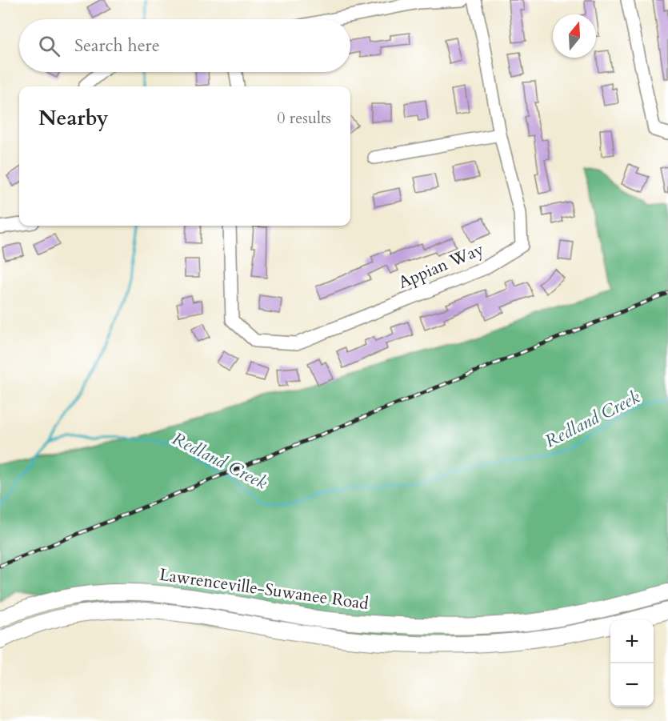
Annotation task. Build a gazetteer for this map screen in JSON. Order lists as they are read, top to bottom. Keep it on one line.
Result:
{"streets":{"main road":["Lawrenceville-Suwanee Road"],"street":["Appian Way"]},"water":["Redland Creek"],"north":"top","page":{"search":"Search here","heading":["Nearby","0 results"],"map_buttons":["+","−"]}}
